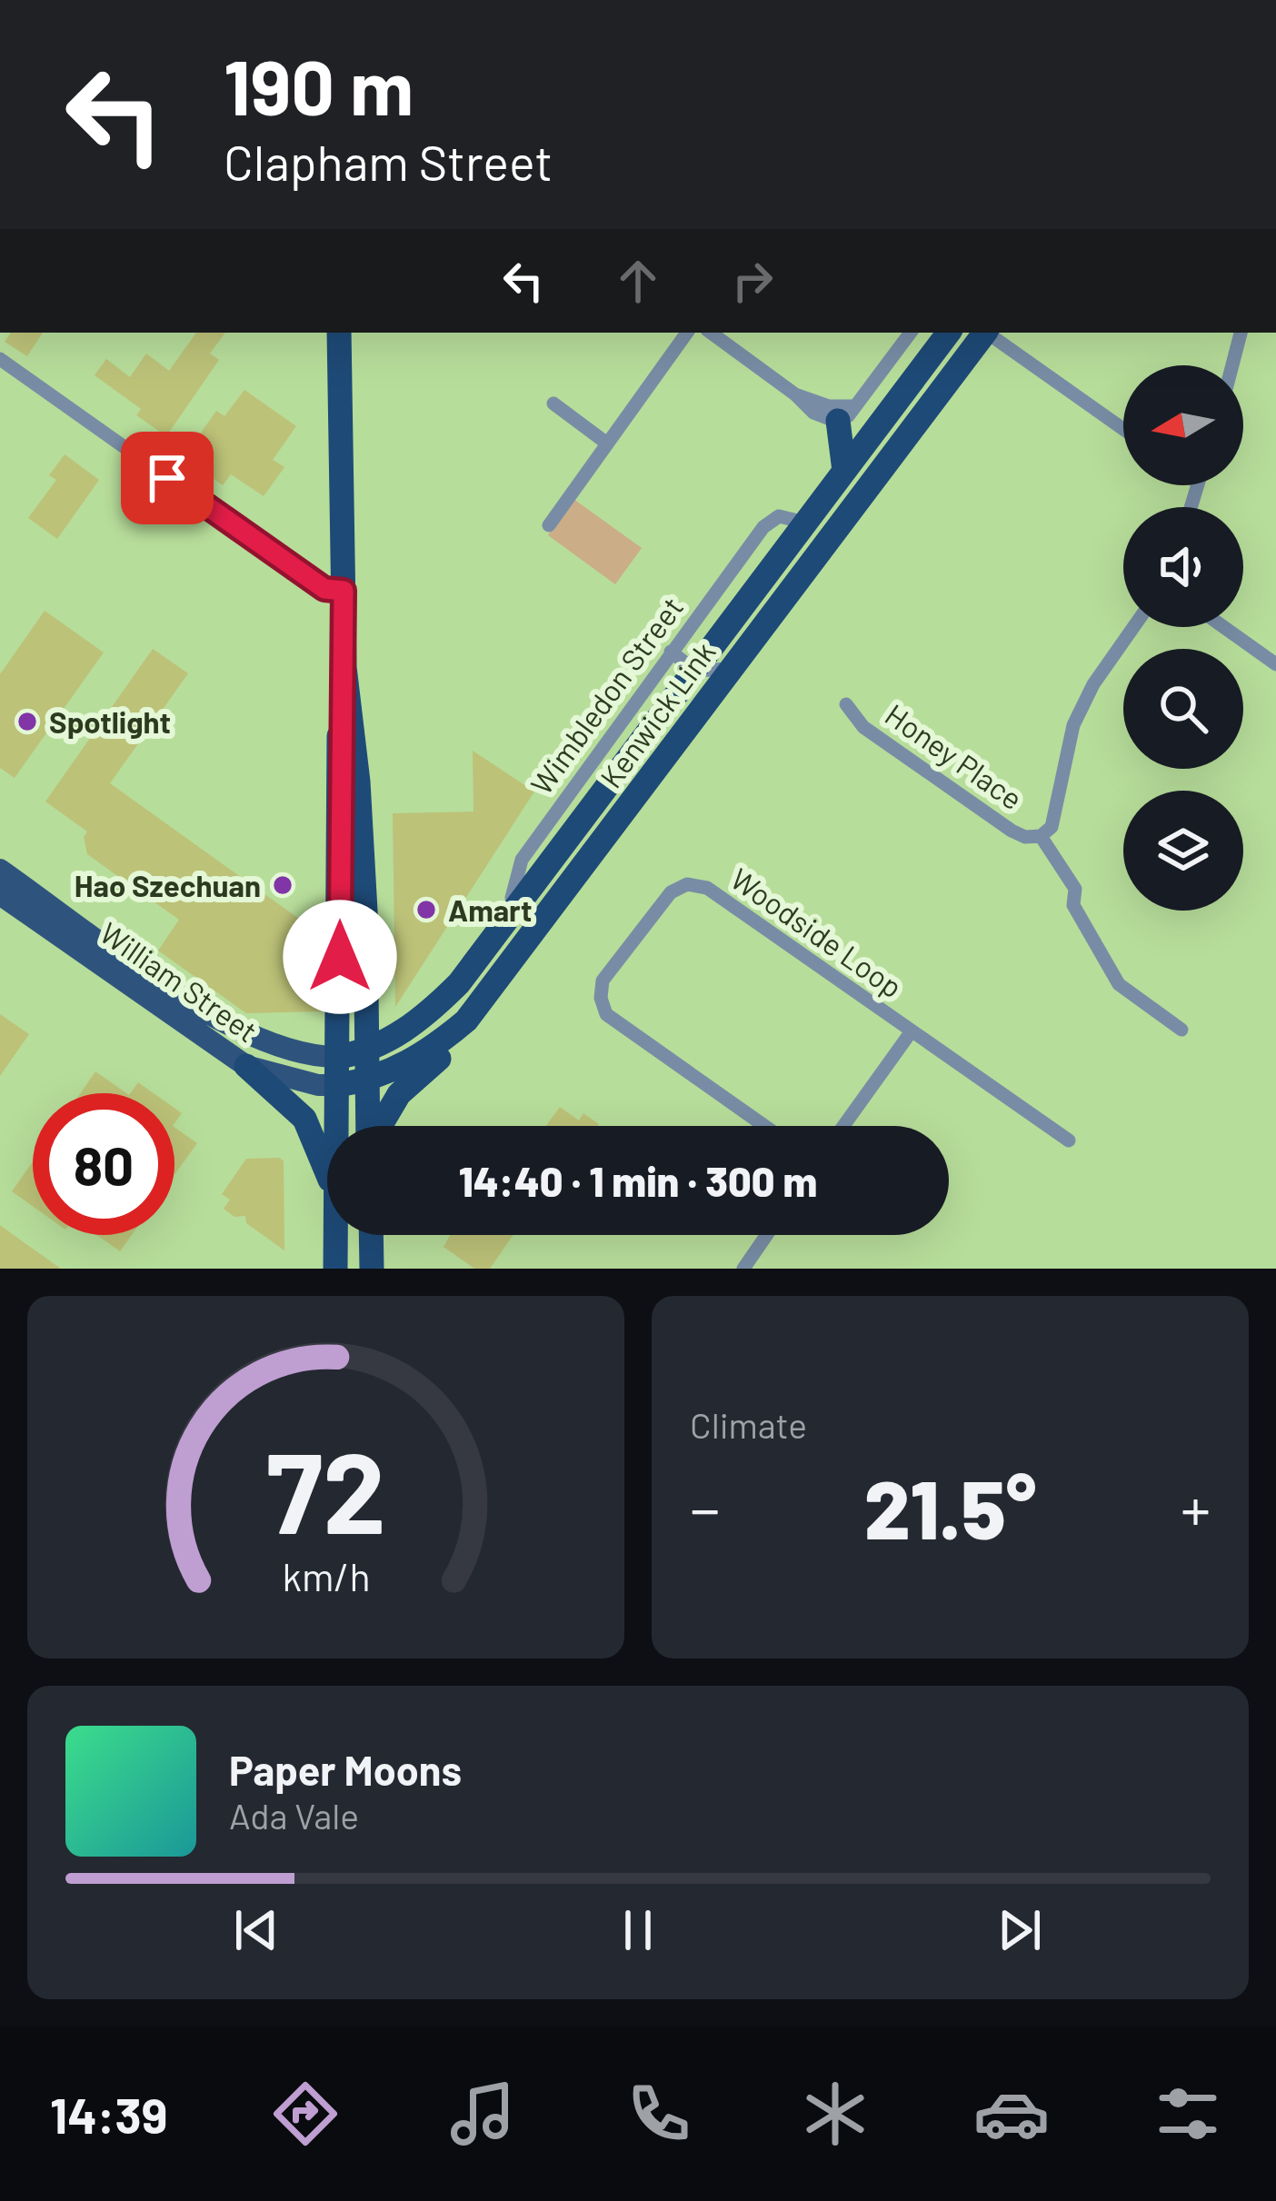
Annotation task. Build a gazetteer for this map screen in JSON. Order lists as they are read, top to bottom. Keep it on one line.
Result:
{"streets":{"highway":["Kenwick Link"],"main road":["William Street"],"street":["Wimbledon Street","Honey Place","Woodside Loop"]},"crossings":[["Wimbledon Street","Kenwick Link"],["Kenwick Link","William Street"]],"places":["Spotlight","Hao Szechuan","Amart"],"north":"left","page":{"turn":["190 m","Clapham Street"],"limit":"80","trip":"14:40 · 1 min · 300 m","tile":"Climate","heat":["−","21.5°","+"],"song":["Paper Moons","Ada Vale"],"tabs":"14:39","gauge":["72","km/h"]}}
